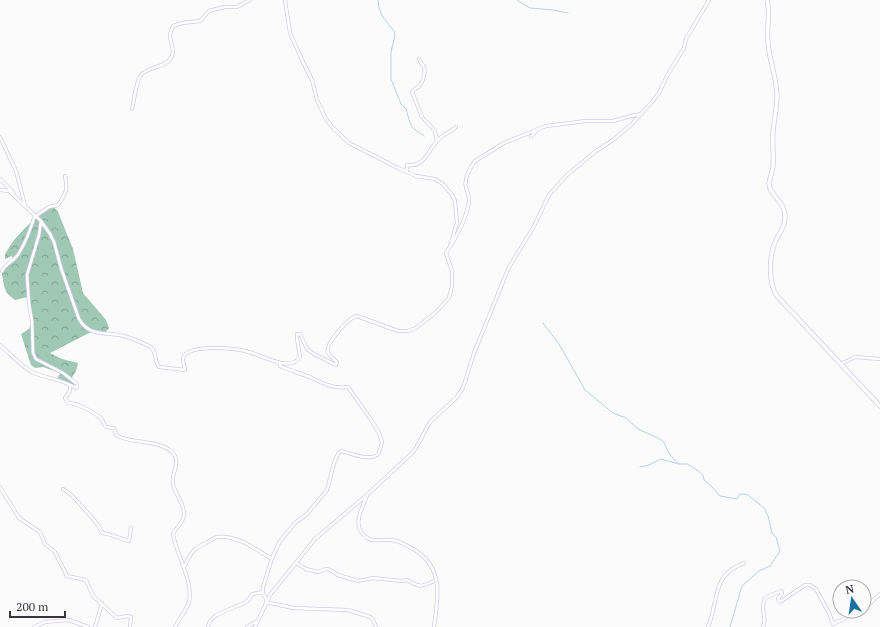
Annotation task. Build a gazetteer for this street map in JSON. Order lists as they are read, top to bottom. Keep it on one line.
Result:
{"scale_bar":"200 m","north":"top"}
